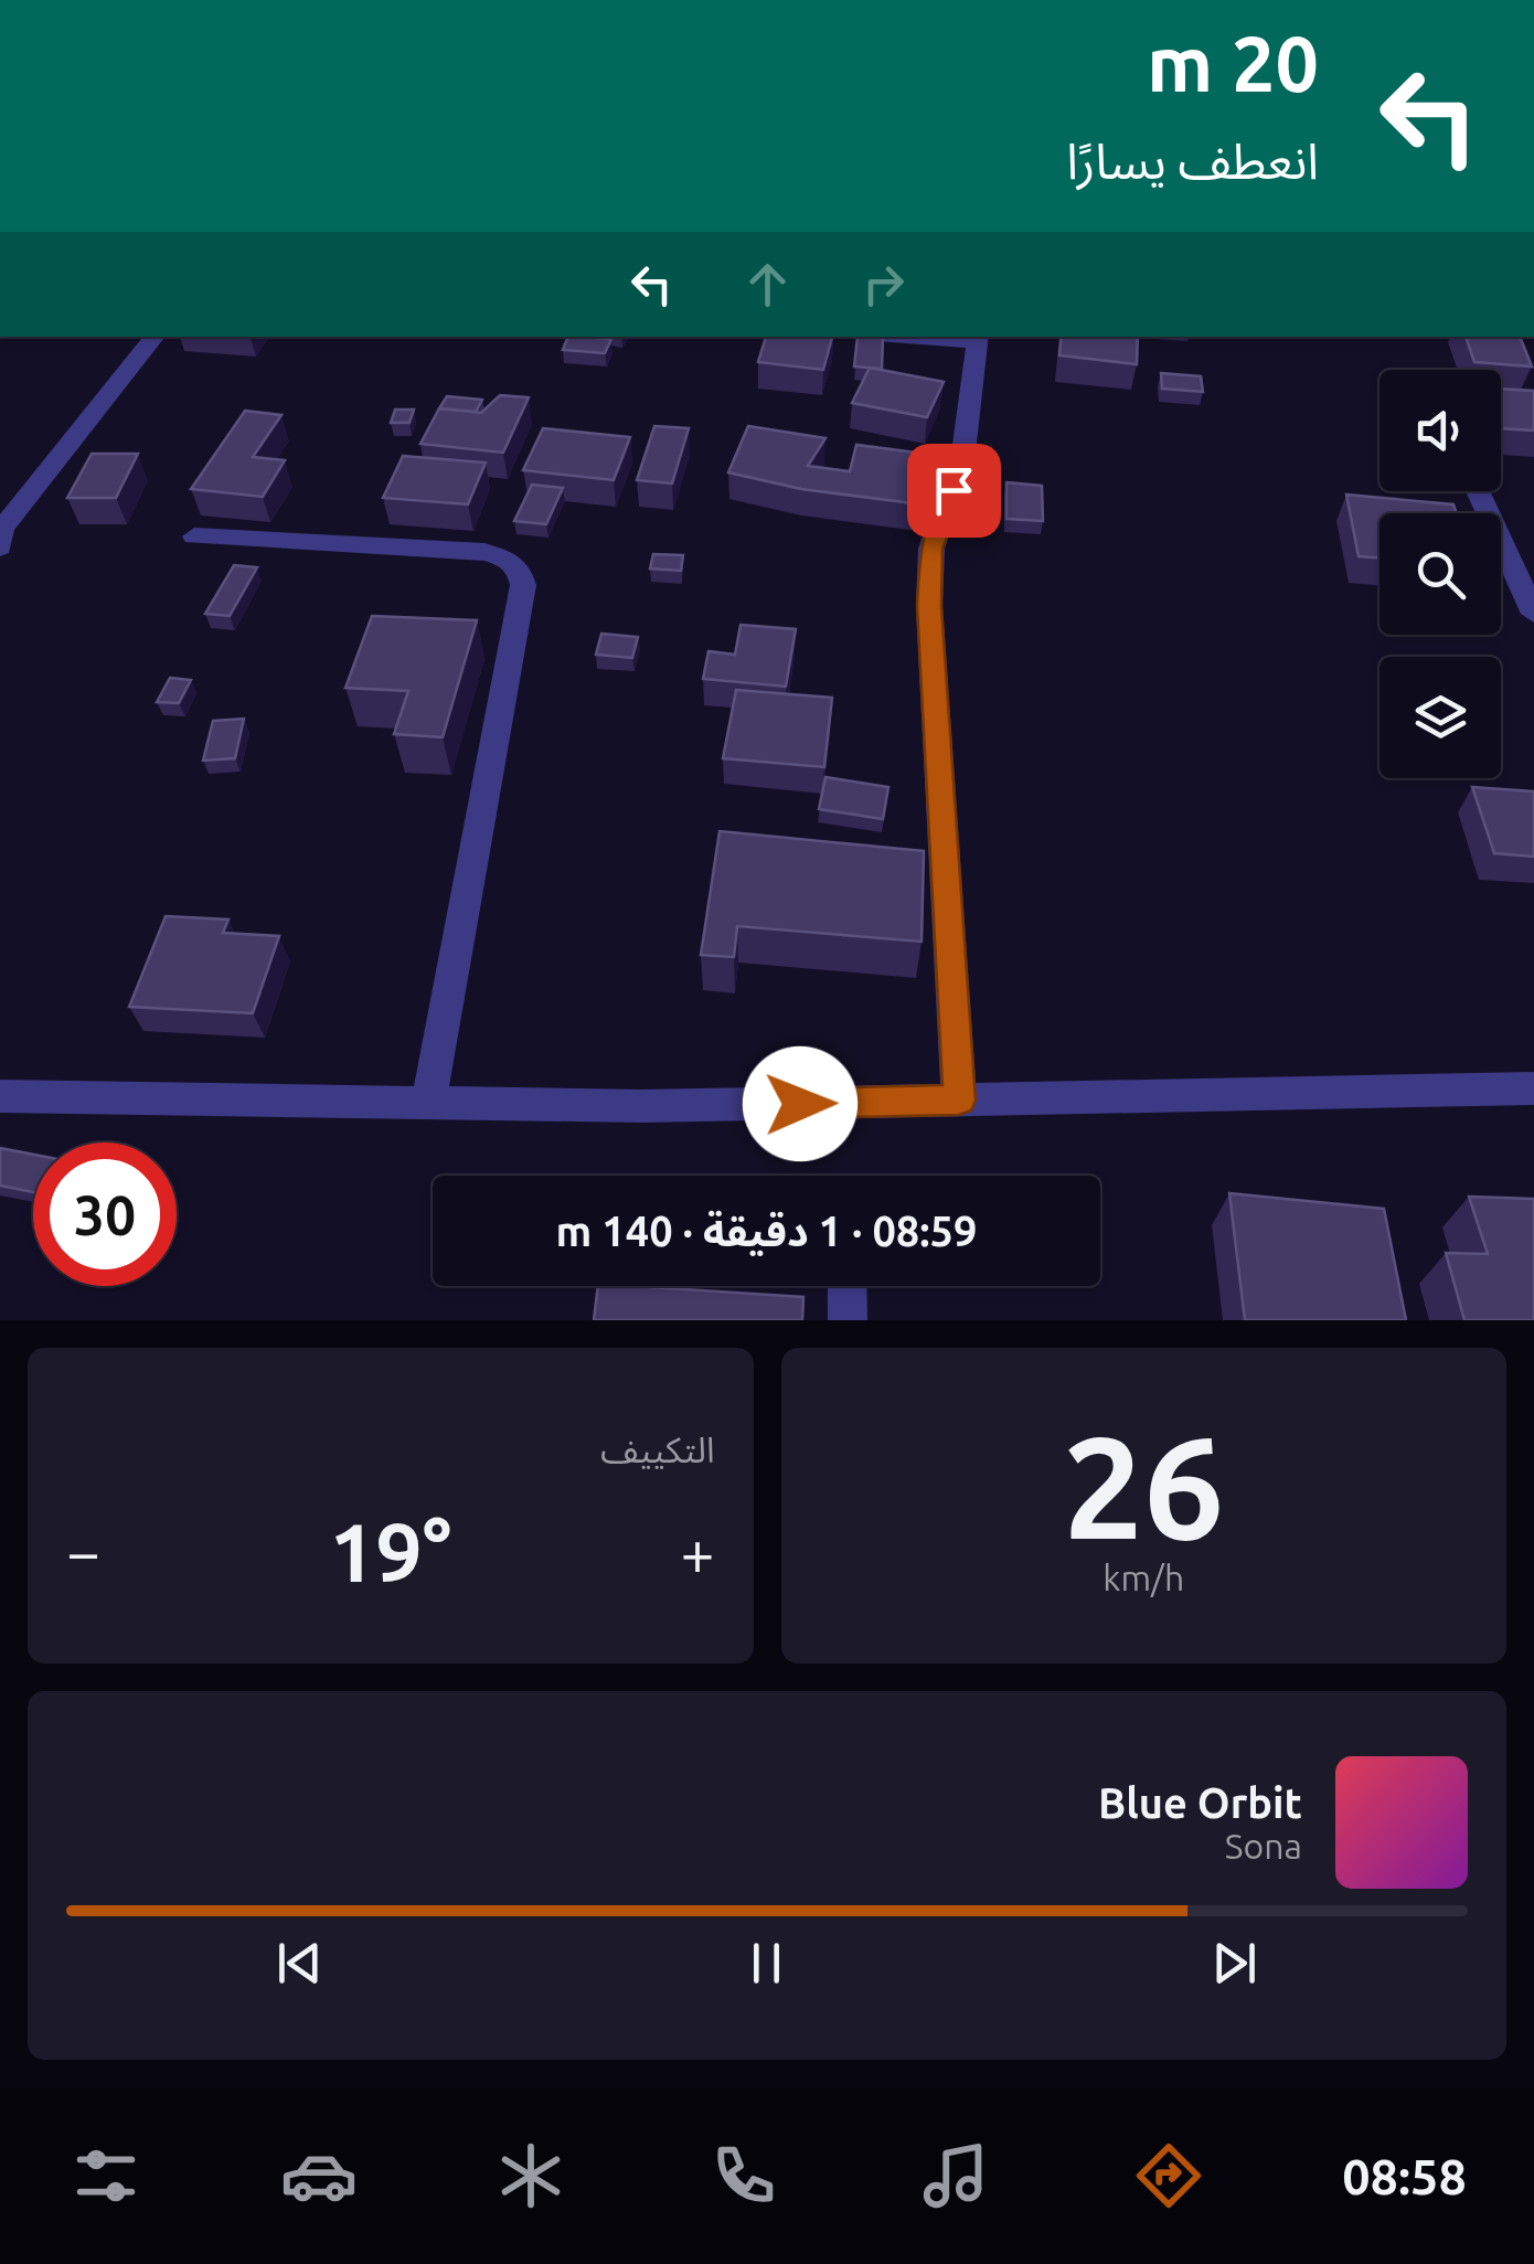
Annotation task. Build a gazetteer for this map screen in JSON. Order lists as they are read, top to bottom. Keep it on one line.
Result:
{"page":{"turn":["20 m","انعطف يسارًا"],"limit":"30","trip":"08:59 · 1 دقيقة · 140 m","tile":[["26","km/h"],"التكييف"],"heat":["−","19°","+"],"song":["Blue Orbit","Sona"],"tabs":"08:58"}}
